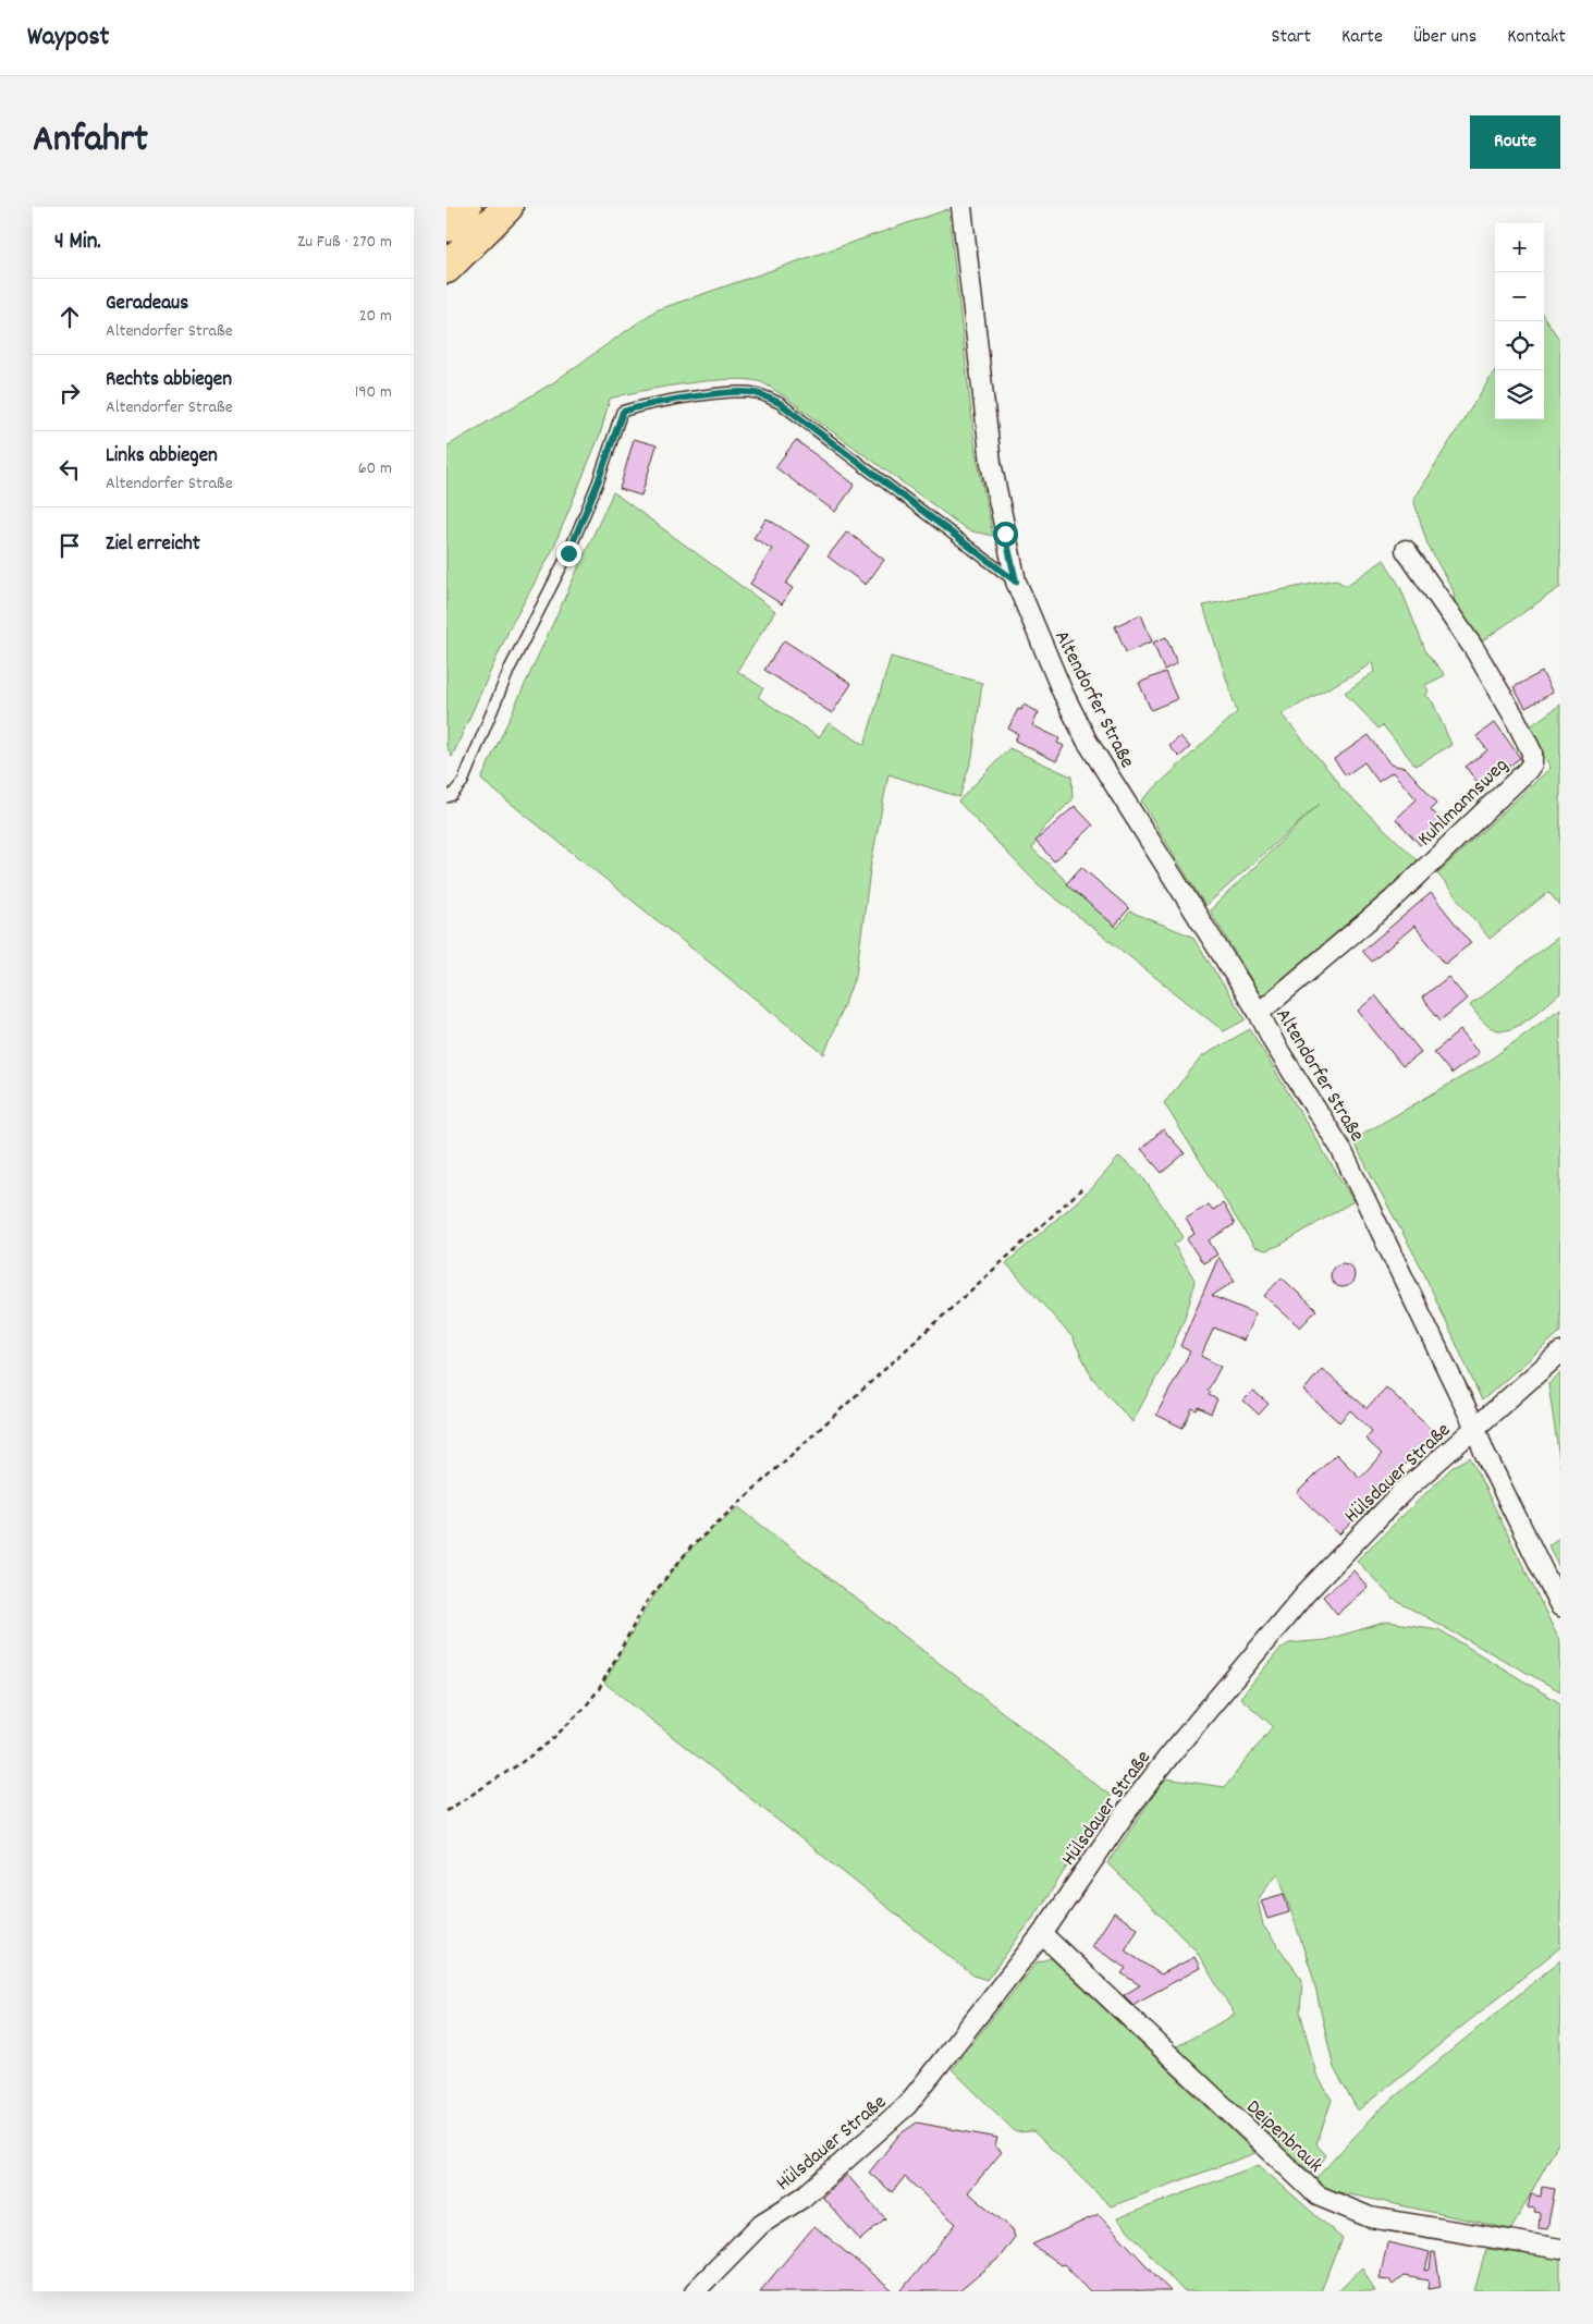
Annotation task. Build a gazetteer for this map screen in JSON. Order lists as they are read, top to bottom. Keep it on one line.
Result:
{"streets":{"street":["Altendorfer Straße","Kuhlmannsweg","Hülsdauer Straße","Deipenbrauk"]},"crossings":[["Altendorfer Straße","Kuhlmannsweg"],["Altendorfer Straße","Hülsdauer Straße"],["Hülsdauer Straße","Deipenbrauk"]],"page":{"header":"Waypost","nav":["Start","Karte","Über uns","Kontakt"],"title":"Anfahrt","buttons":"Route","heading":["4 Min.","Zu Fuß · 270 m"],"map_buttons":["+","−"],"list":[["Geradeaus","Altendorfer Straße","20 m"],["Rechts abbiegen","Altendorfer Straße","190 m"],["Links abbiegen","Altendorfer Straße","60 m"],"Ziel erreicht"]}}
